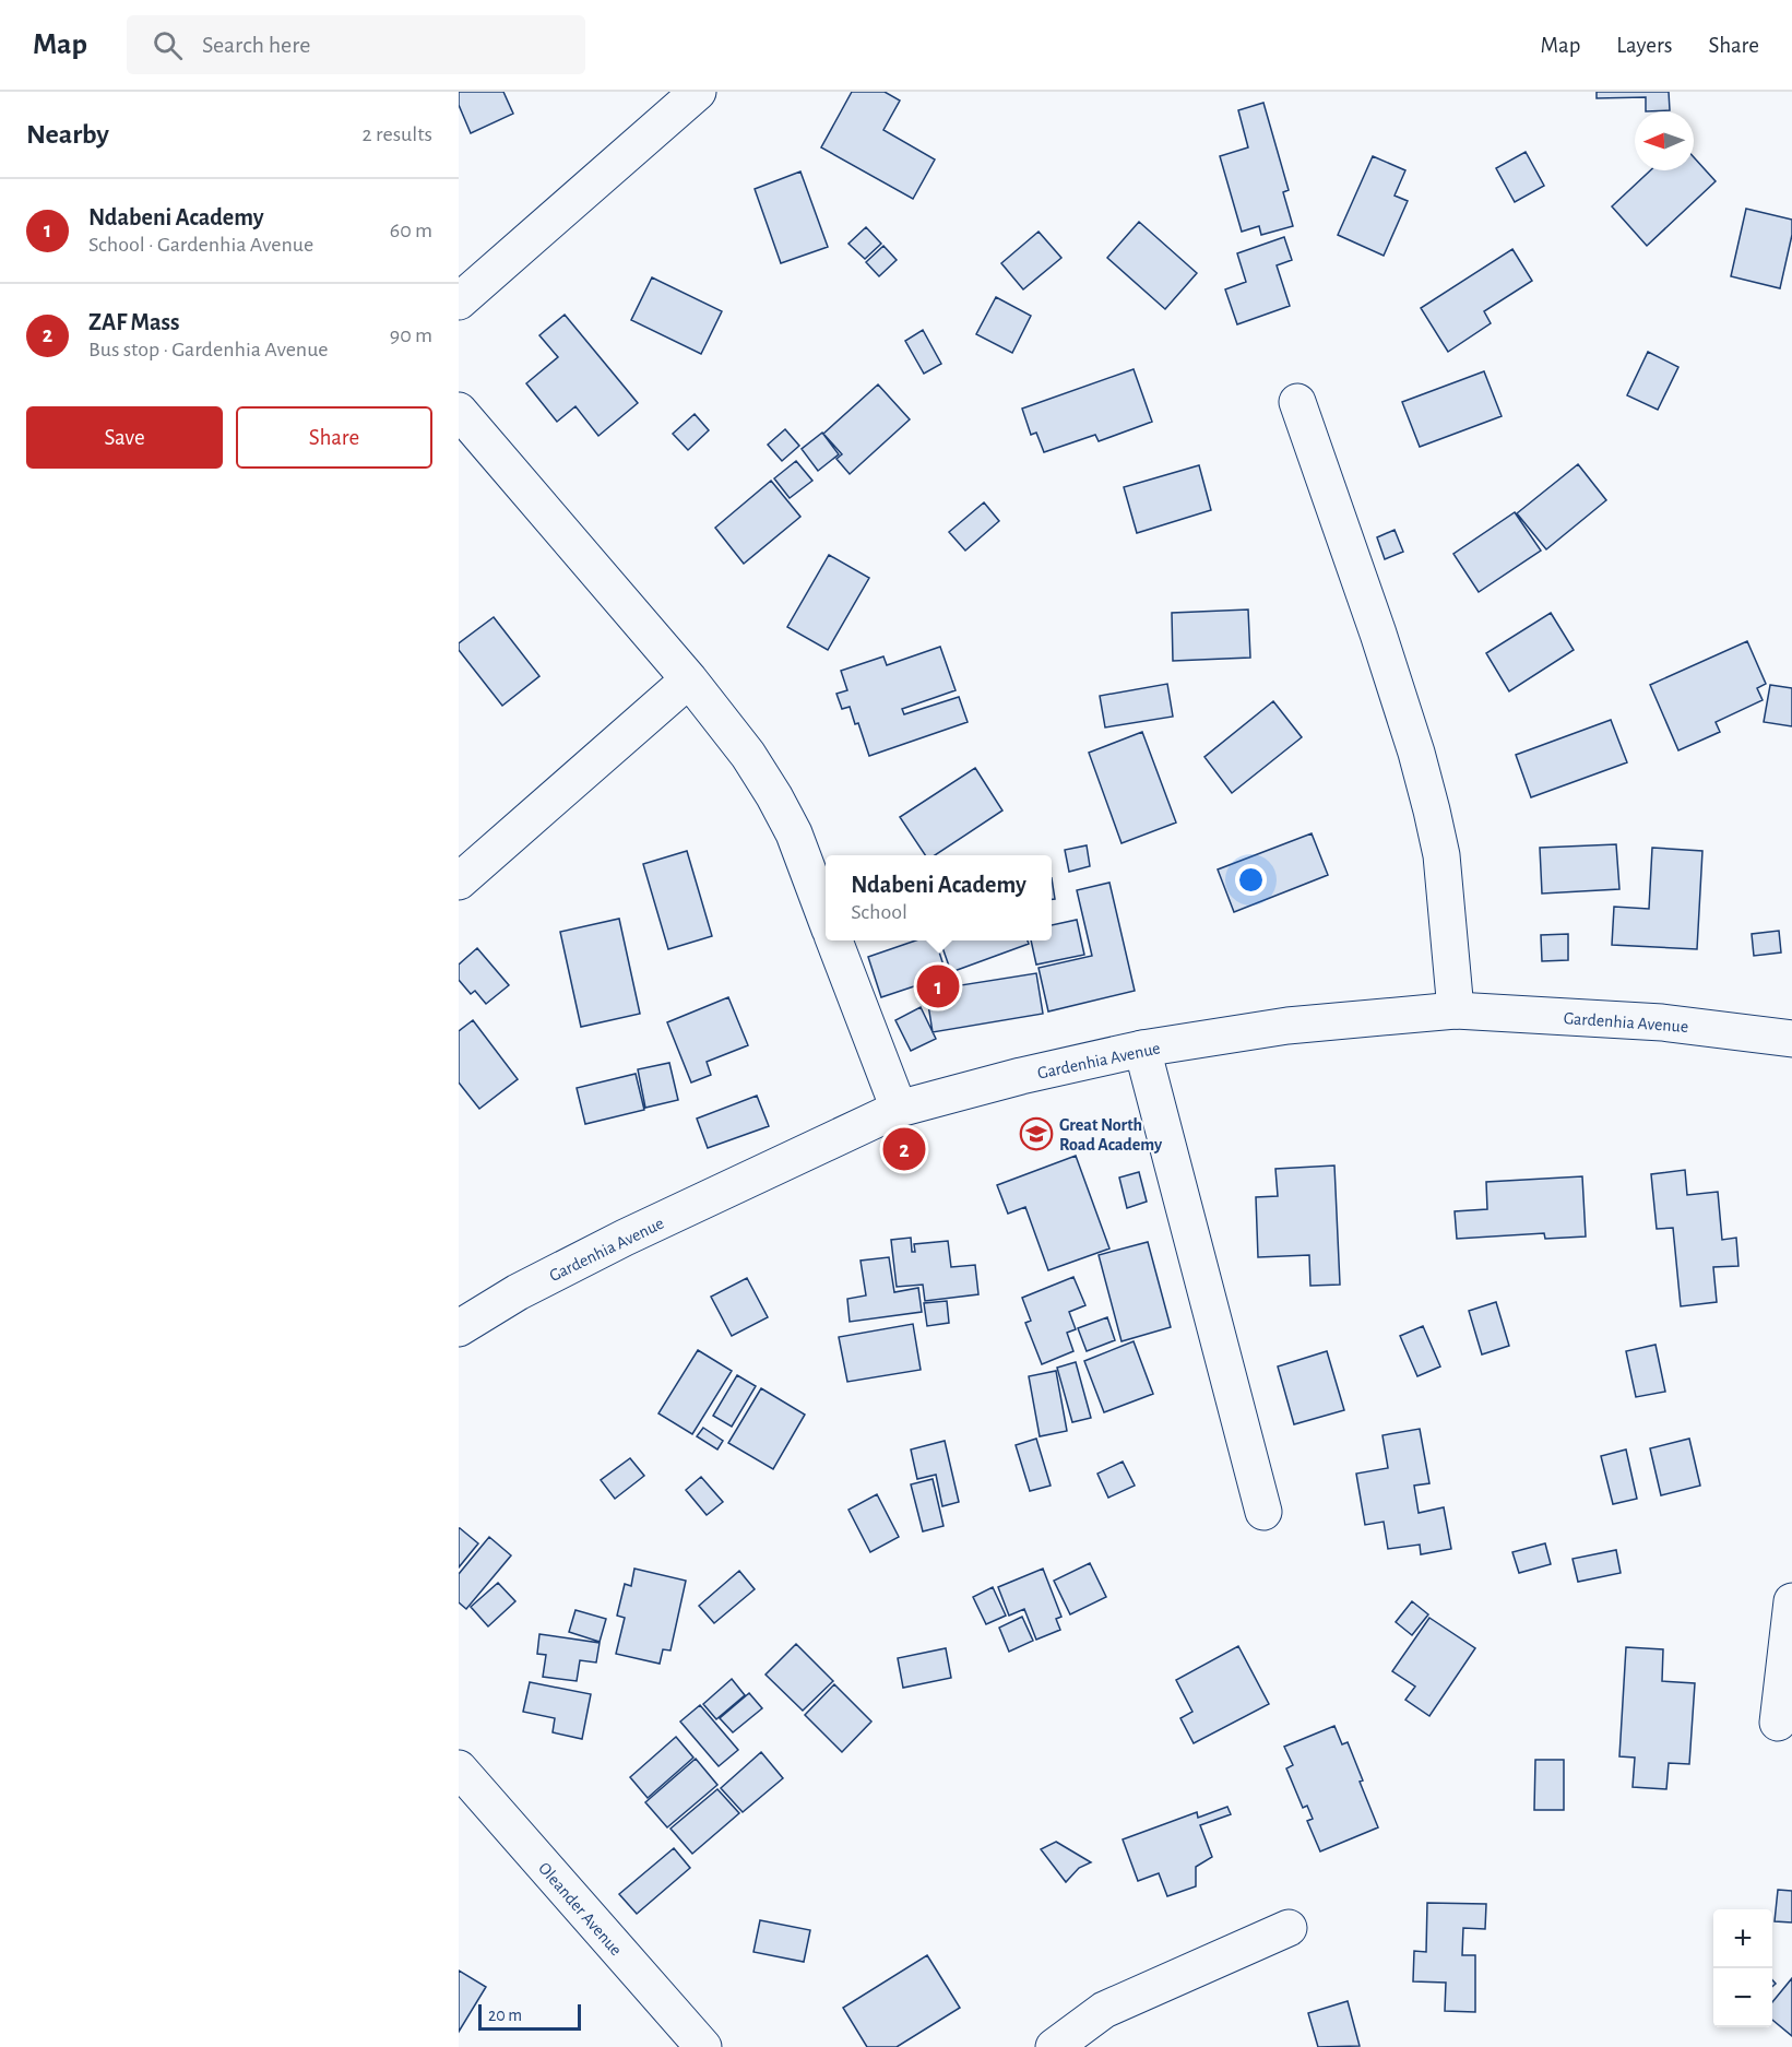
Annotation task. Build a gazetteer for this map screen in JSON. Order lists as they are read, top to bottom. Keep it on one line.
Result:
{"streets":{"street":["Gardenhia Avenue","Oleander Avenue"]},"places":{"school or university":["Great North Road Academy"]},"scale_bar":"20 m","north":"left","page":{"header":"Map","search":"Search here","nav":["Map","Layers","Share"],"heading":["Nearby","2 results"],"list":[{"mark":"1","name":"Ndabeni Academy","note":"School · Gardenhia Avenue","value":"60 m"},{"mark":"2","name":"ZAF Mass","note":"Bus stop · Gardenhia Avenue","value":"90 m"}],"buttons":["Save","Share"],"popup":["Ndabeni Academy","School"],"pins":["1","2"],"map_buttons":["+","−"],"scale":"20 m"}}
